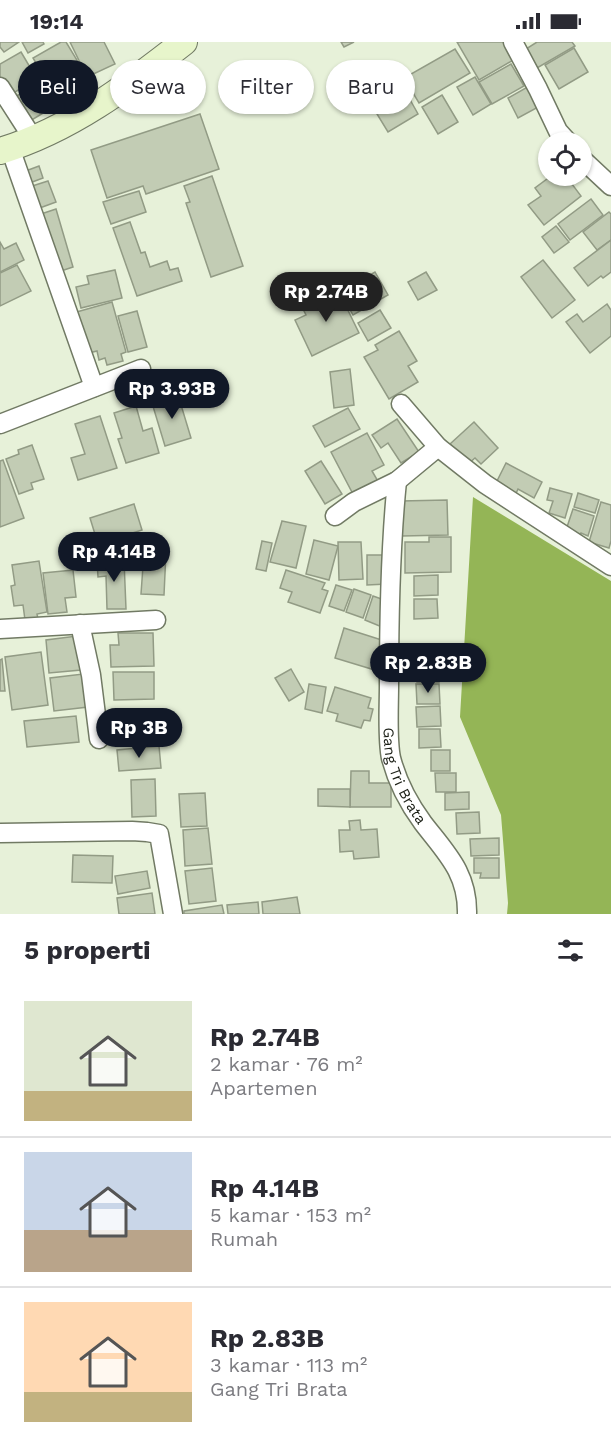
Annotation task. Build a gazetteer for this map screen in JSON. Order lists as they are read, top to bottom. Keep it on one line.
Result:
{"streets":{"street":["Gang Tri Brata"]},"page":{"status":"19:14","chip":["Beli","Sewa","Filter","Baru"],"price":["Rp 2.74B","Rp 3.93B","Rp 4.14B","Rp 2.83B","Rp 3B"],"heading":"5 properti","list":[{"name":"Rp 2.74B","note":"2 kamar · 76 m² · Apartemen"},{"name":"Rp 4.14B","note":"5 kamar · 153 m² · Rumah"},{"name":"Rp 2.83B","note":"3 kamar · 113 m² · Gang Tri Brata"}]}}
